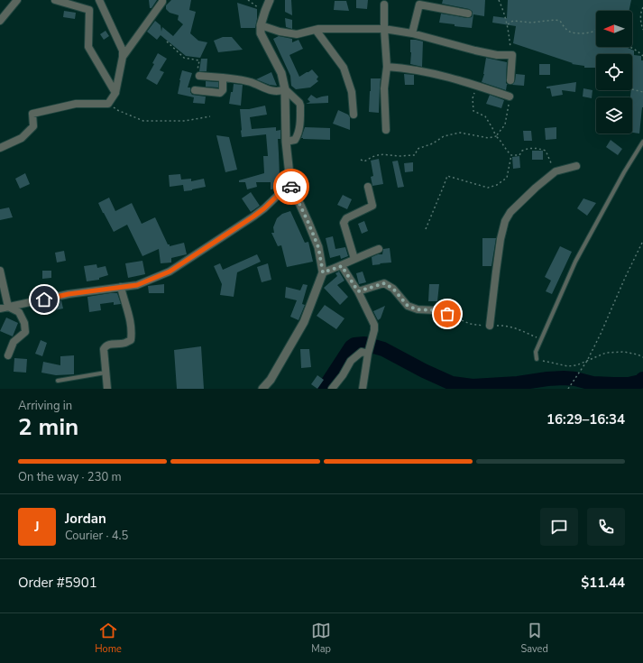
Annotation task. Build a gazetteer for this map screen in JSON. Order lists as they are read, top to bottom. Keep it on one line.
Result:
{"north":"left","page":{"heading":["2 min","Arriving in","16:29–16:34"],"panel":["Jordan","Courier · 4.5","Order #5901","$11.44"],"bar":"On the way · 230 m","round":"J","tabs":["Home","Map","Saved"]}}
